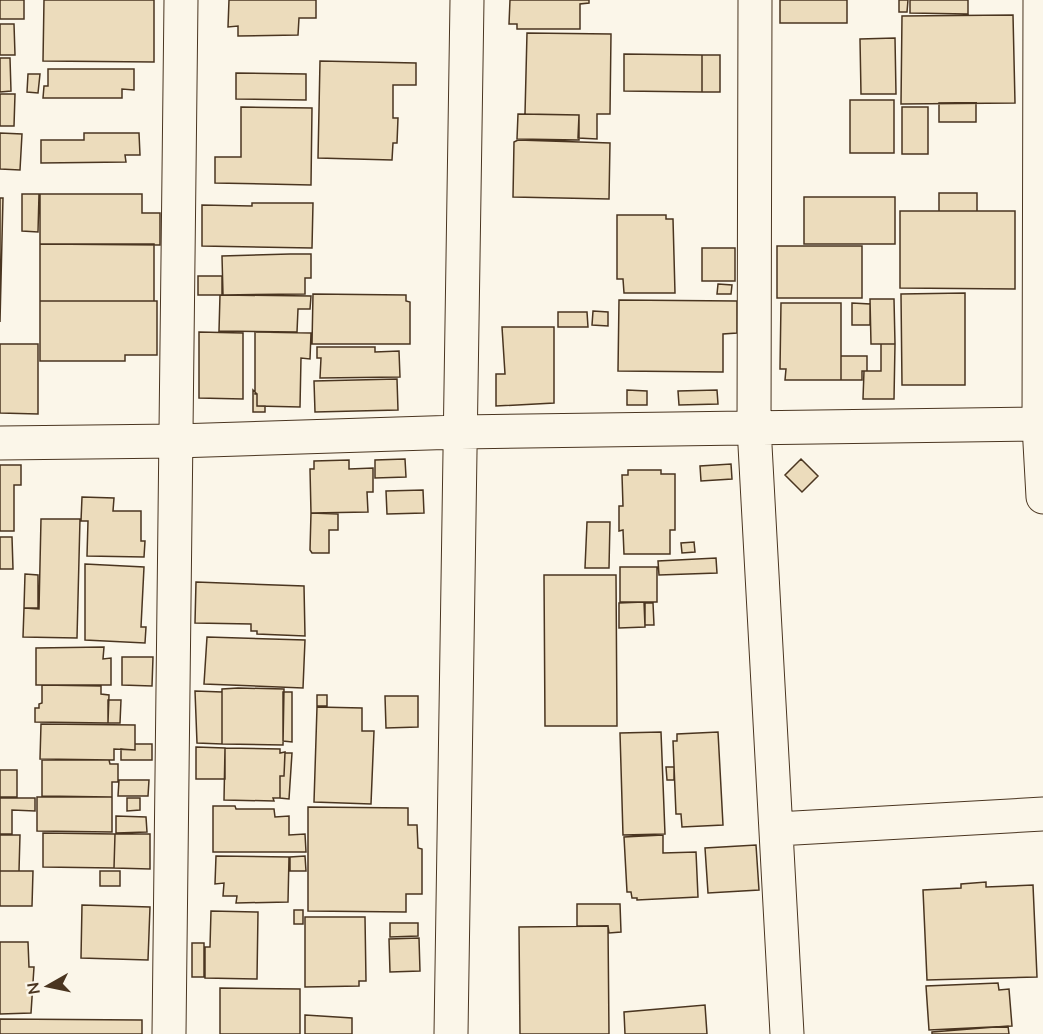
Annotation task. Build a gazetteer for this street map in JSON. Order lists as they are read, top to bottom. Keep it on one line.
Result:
{"north":"left"}
